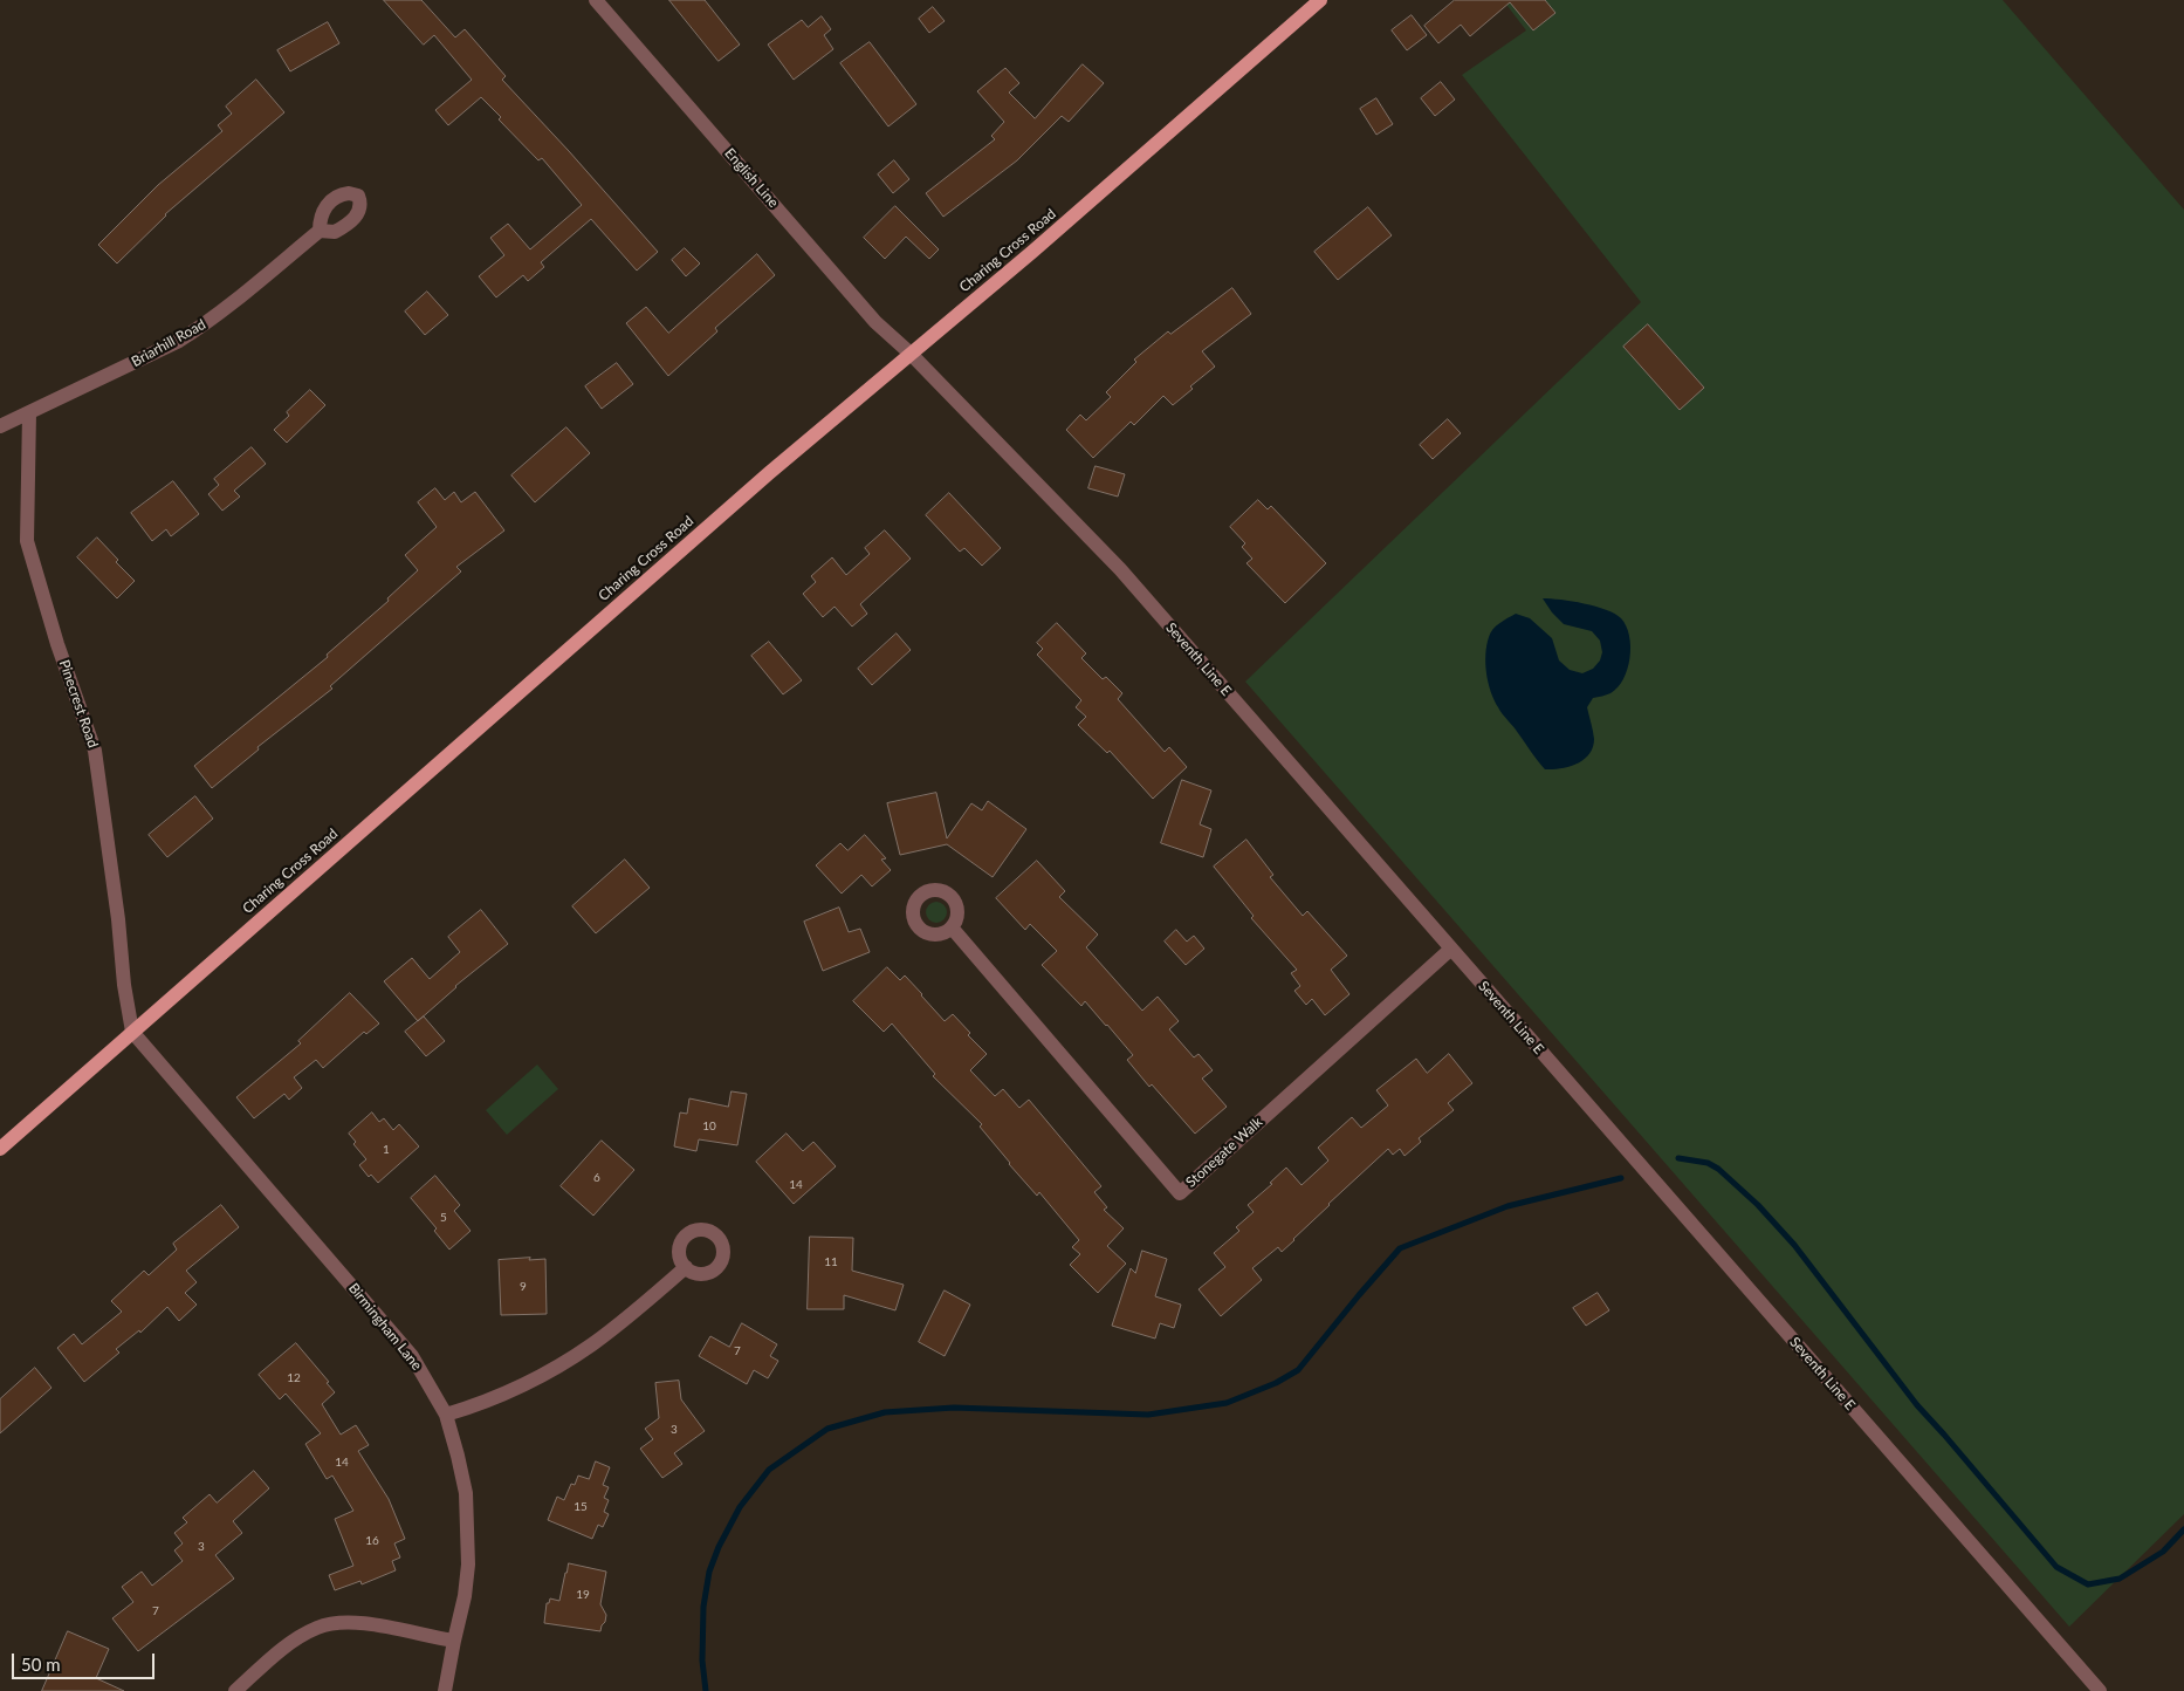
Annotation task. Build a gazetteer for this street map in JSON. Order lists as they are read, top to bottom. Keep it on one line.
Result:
{"streets":{"main road":["Charing Cross Road"],"street":["English Line","Briarhill Road","Seventh Line E","Pinecrest Road","Stonegate Walk","Birmingham Lane"]},"crossings":[["English Line","Charing Cross Road"],["English Line","Seventh Line E"],["Charing Cross Road","Seventh Line E"],["Charing Cross Road","Pinecrest Road"],["Charing Cross Road","Birmingham Lane"],["Briarhill Road","Pinecrest Road"],["Seventh Line E","Stonegate Walk"],["Pinecrest Road","Birmingham Lane"]],"house_numbers":["10","1","6","14","5","11","9","7","12","3","14","15","16","3","19","7"],"scale_bar":"50 m"}
